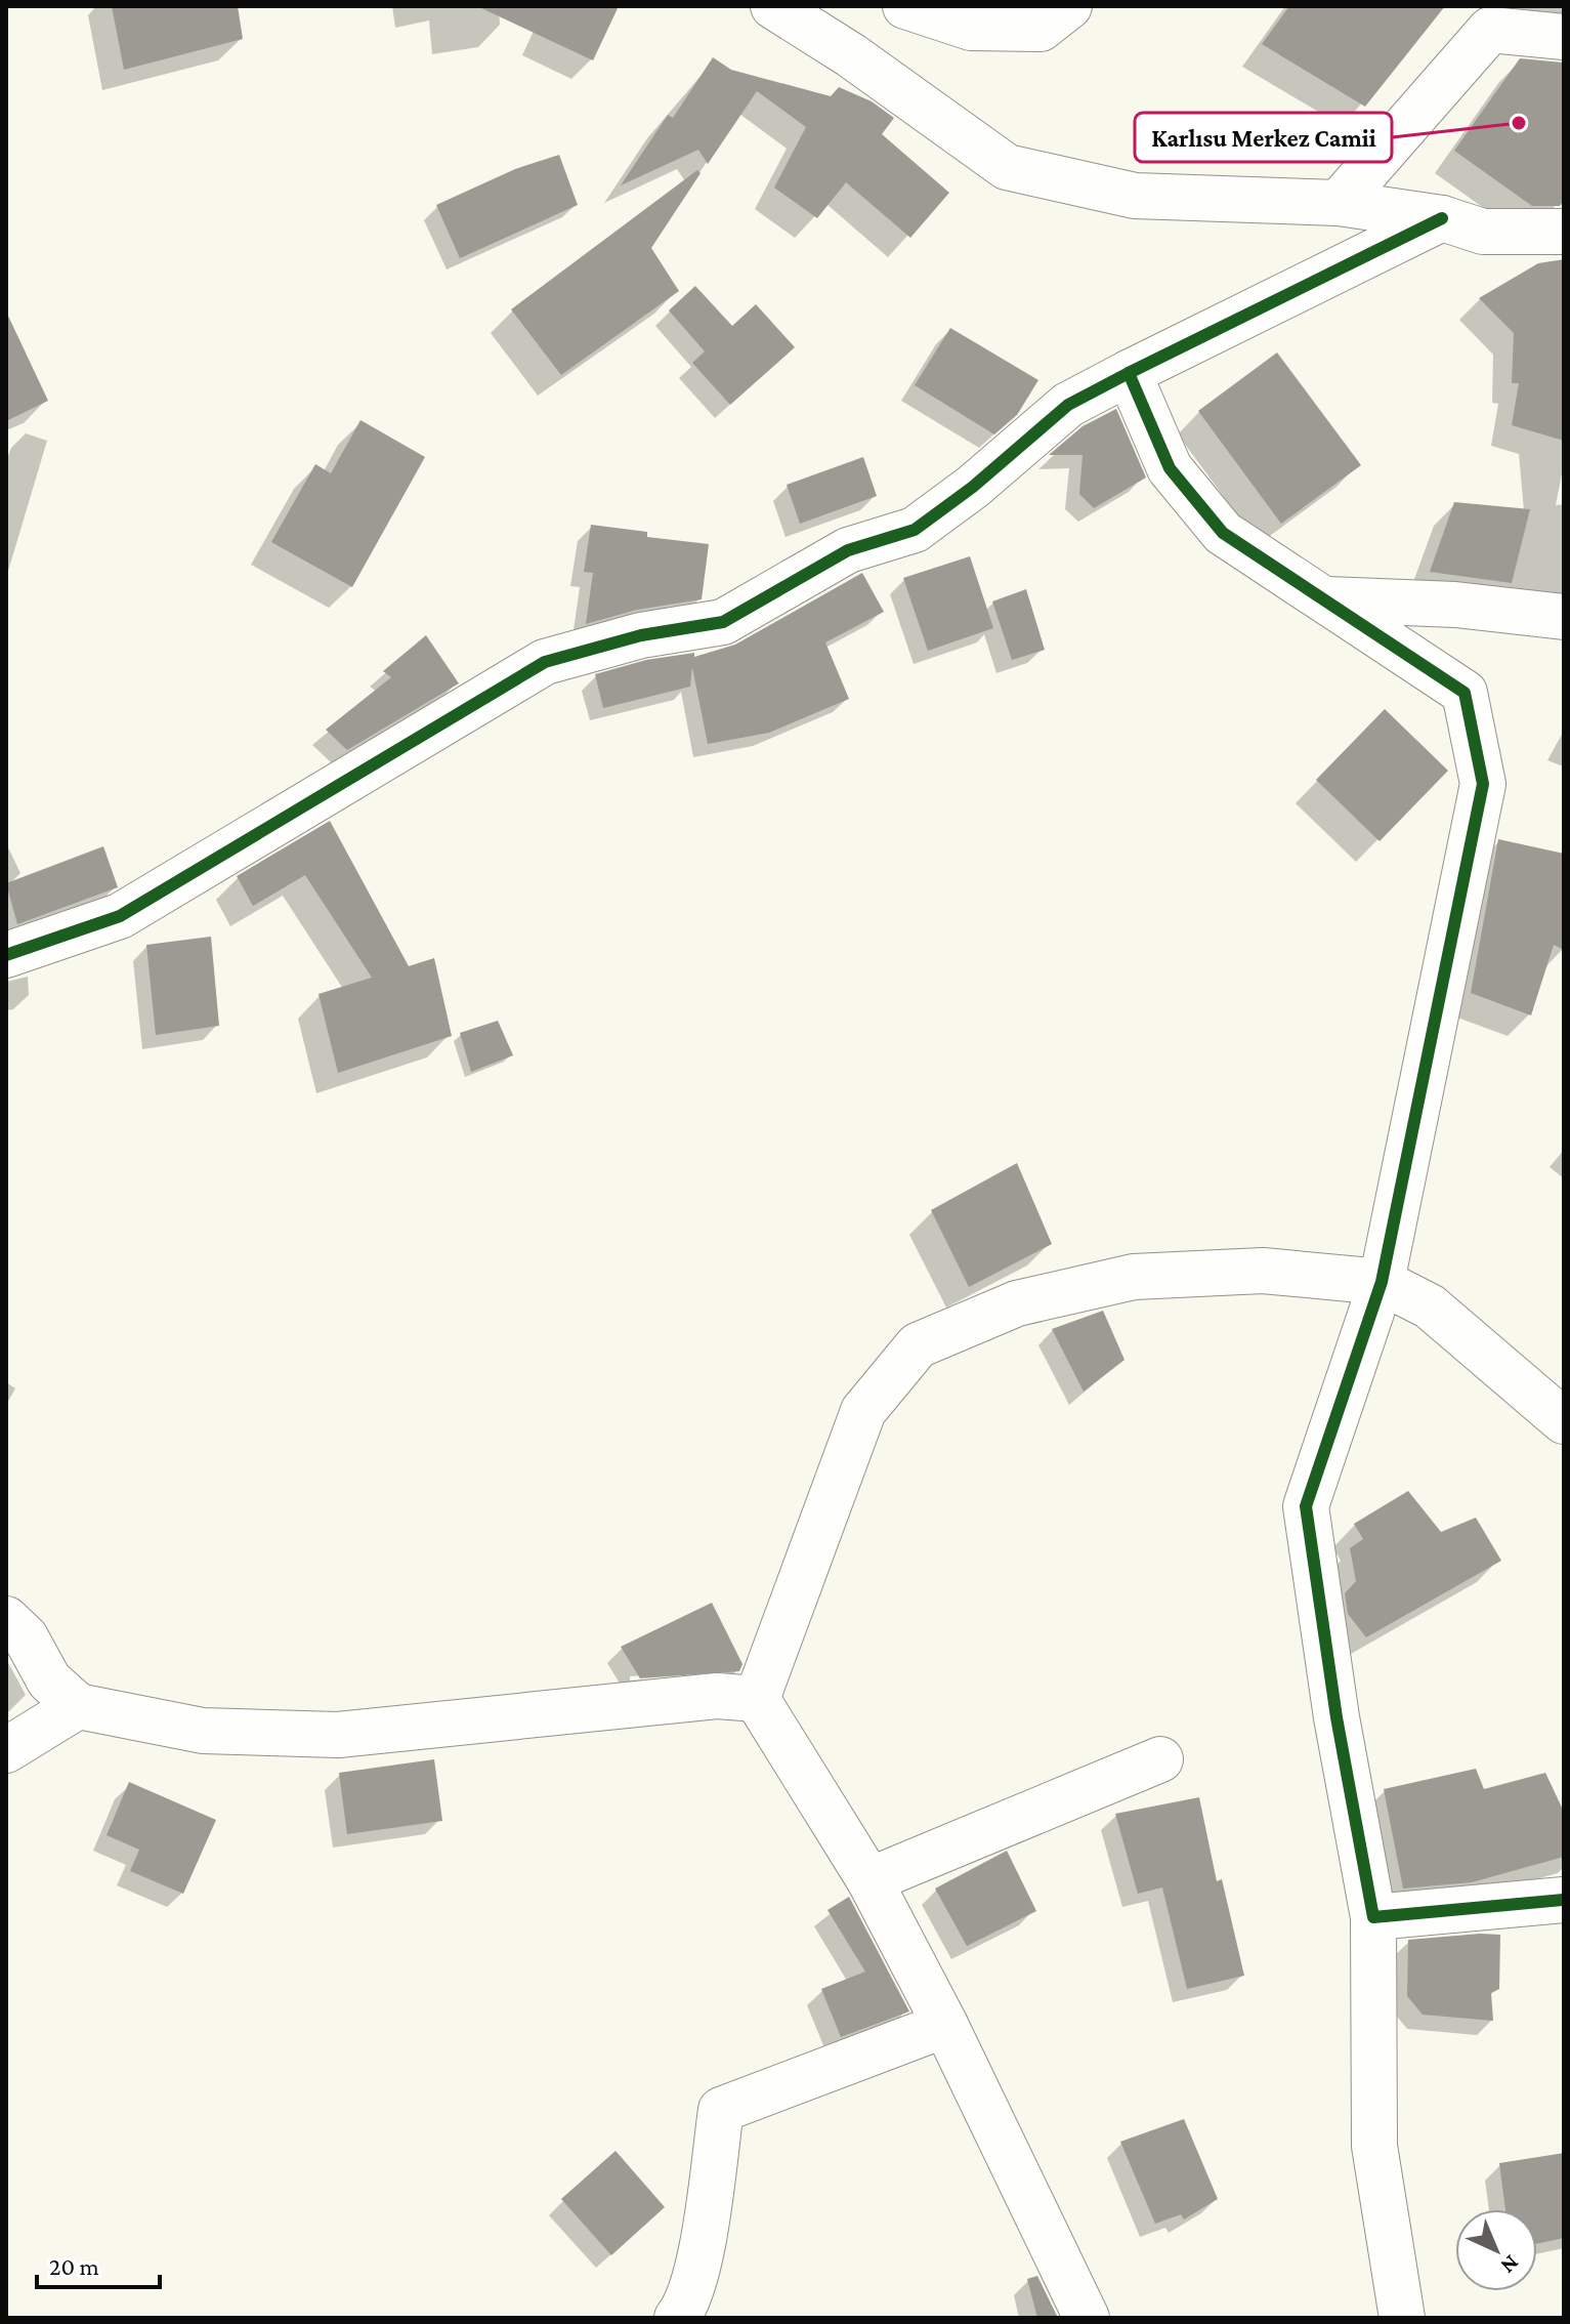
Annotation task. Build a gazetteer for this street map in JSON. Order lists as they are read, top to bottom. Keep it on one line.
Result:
{"places":["Karlısu Merkez Camii"],"scale_bar":"20 m","north":"bottom right"}
